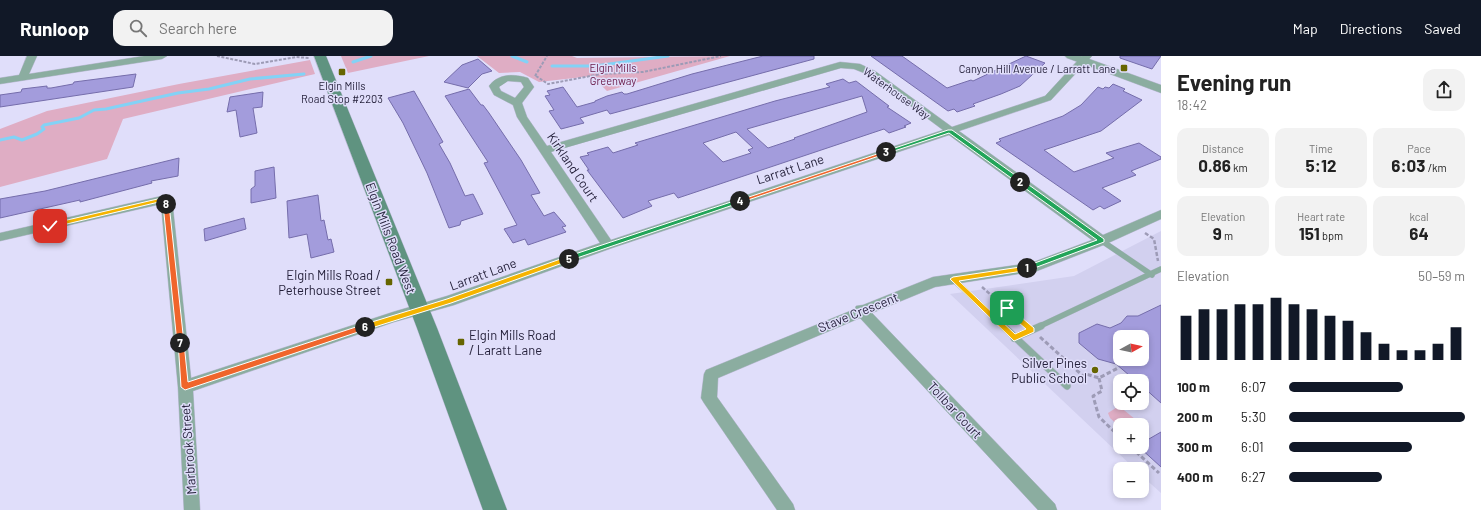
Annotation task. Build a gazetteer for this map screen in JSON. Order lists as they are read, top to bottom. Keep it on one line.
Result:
{"streets":{"main road":["Elgin Mills Road West"],"street":["Waterhouse Way","Kirkland Court","Larratt Lane","Stave Crescent","Tollbar Court","Marbrook Street"]},"crossings":[["Waterhouse Way","Kirkland Court"],["Waterhouse Way","Larratt Lane"],["Waterhouse Way","Stave Crescent"],["Kirkland Court","Larratt Lane"],["Larratt Lane","Elgin Mills Road West"],["Larratt Lane","Marbrook Street"],["Stave Crescent","Tollbar Court"]],"parks":["Elgin Mills Greenway"],"places":{"transit":["Canyon Hill Avenue / Larratt Lane","Elgin Mills Road Stop #2203","Elgin Mills Road / Peterhouse Street","Elgin Mills Road / Laratt Lane"],"other":["Silver Pines Public School"]},"north":"right","page":{"header":"Runloop","search":"Search here","nav":["Map","Directions","Saved"],"heading":["Evening run","18:42"],"stats":[["Distance","0.86 km"],["Time","5:12"],["Pace","6:03 /km"],["Elevation","9 m"],["Heart rate","151 bpm"],["kcal","64"]],"pins":["3","2","4","8","5","1","6","7"],"chart":["Elevation","50–59 m"],"map_buttons":["+","−"],"list":[{"name":"100 m","note":"6:07"},{"name":"200 m","note":"5:30"},{"name":"300 m","note":"6:01"},{"name":"400 m","note":"6:27"}]}}
